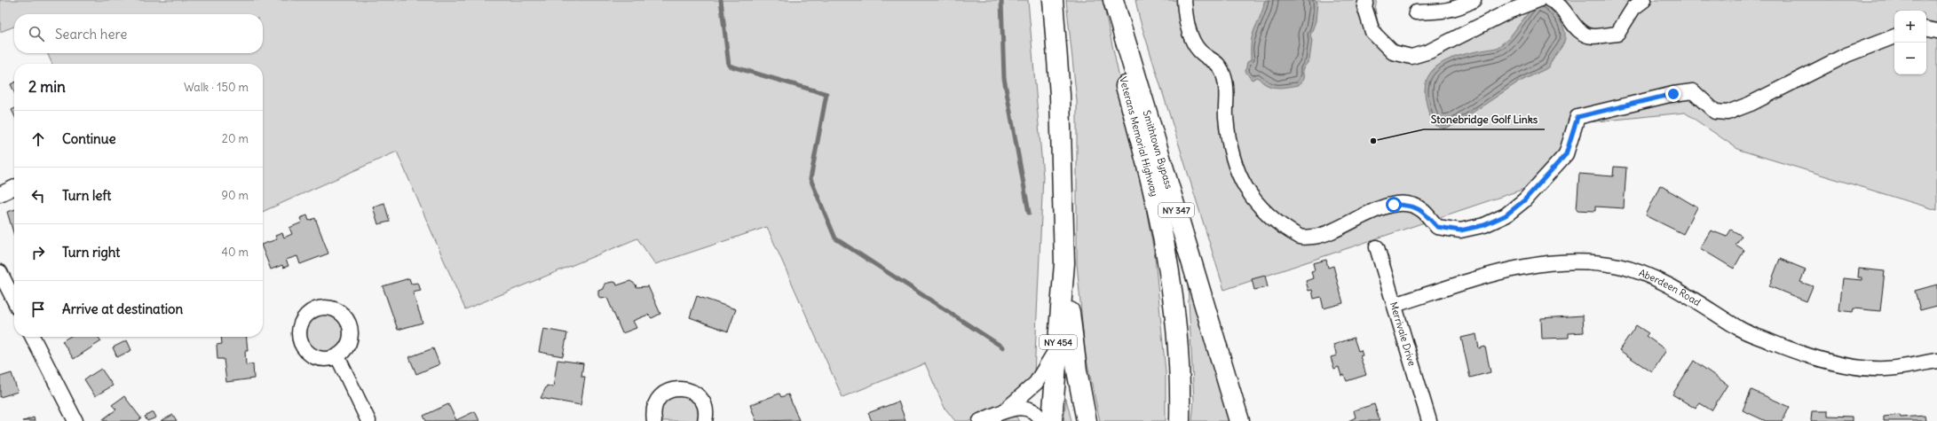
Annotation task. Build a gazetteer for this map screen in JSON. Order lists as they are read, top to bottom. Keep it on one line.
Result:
{"streets":{"highway":["Veterans Memorial Highway","Smithtown Bypass","NY 347","NY 454"],"street":["Aberdeen Road","Merrivale Drive"]},"crossings":[["Aberdeen Road","Merrivale Drive"]],"places":["Stonebridge Golf Links"],"page":{"map_buttons":["+","−"],"search":"Search here","heading":["2 min","Walk · 150 m"],"list":[["Continue","20 m"],["Turn left","90 m"],["Turn right","40 m"],"Arrive at destination"]}}
